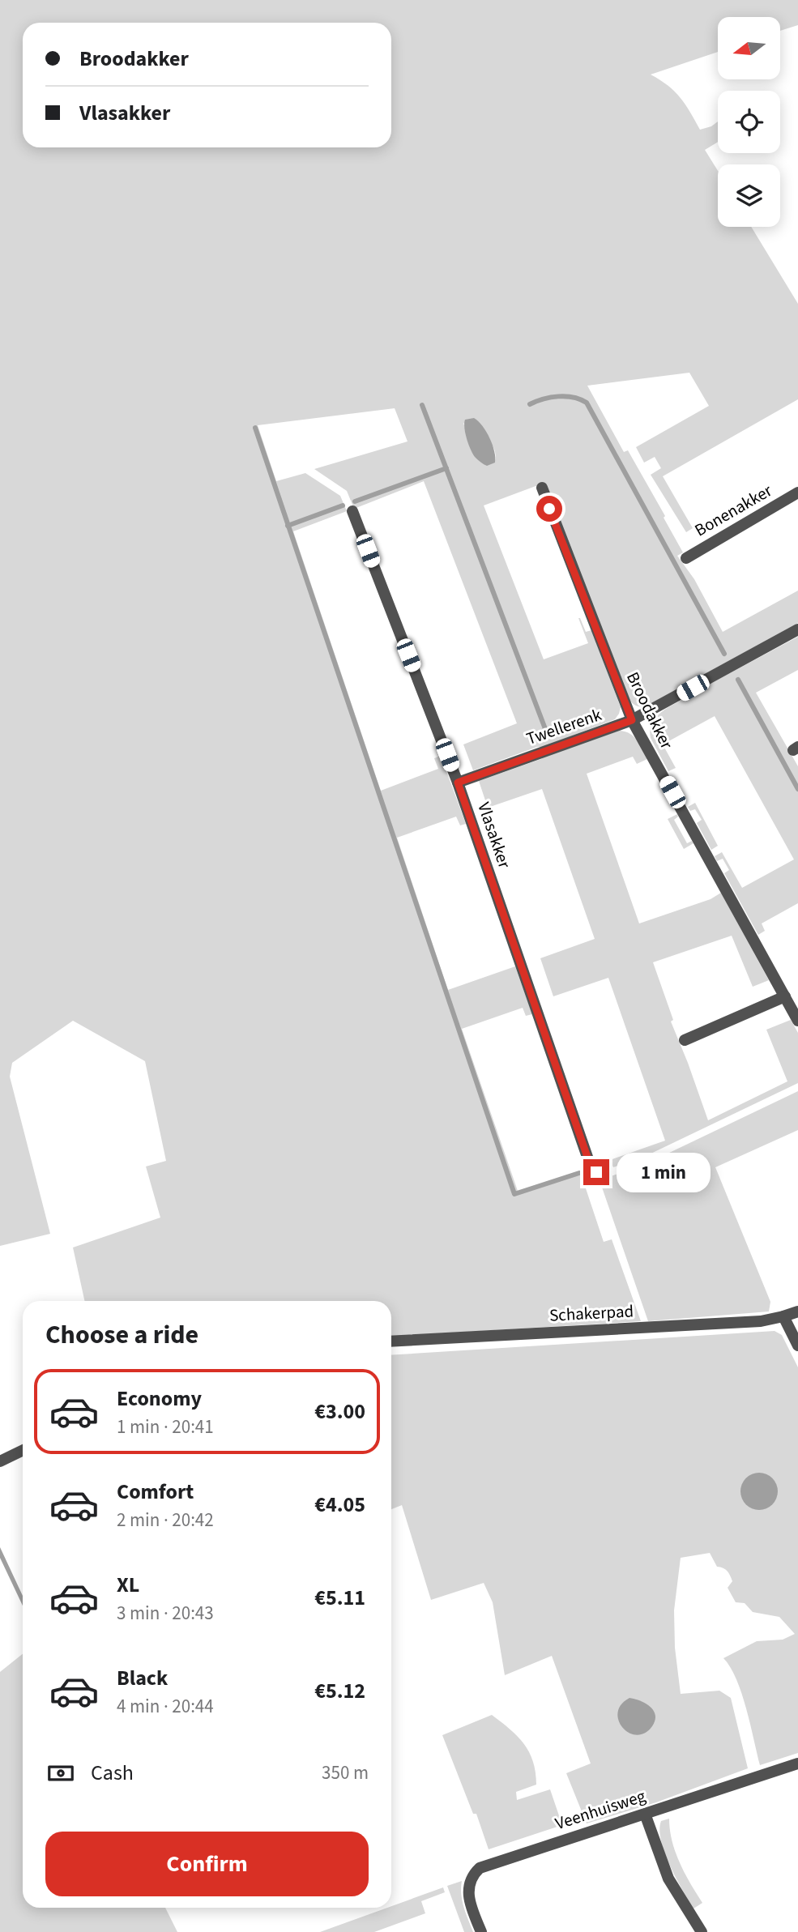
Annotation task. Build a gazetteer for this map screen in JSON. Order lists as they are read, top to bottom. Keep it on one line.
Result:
{"streets":{"street":["Bonenakker","Broodakker","Twellerenk","Vlasakker","Schakerpad","Veenhuisweg"]},"crossings":[["Broodakker","Twellerenk"],["Twellerenk","Vlasakker"]],"north":"left","page":{"banner":["Broodakker","Vlasakker"],"bubble":"1 min","heading":"Choose a ride","list":[{"name":"Economy","note":"1 min · 20:41","value":"€3.00"},{"name":"Comfort","note":"2 min · 20:42","value":"€4.05"},{"name":"XL","note":"3 min · 20:43","value":"€5.11"},{"name":"Black","note":"4 min · 20:44","value":"€5.12"}],"pay":["Cash","350 m"],"buttons":"Confirm"}}
